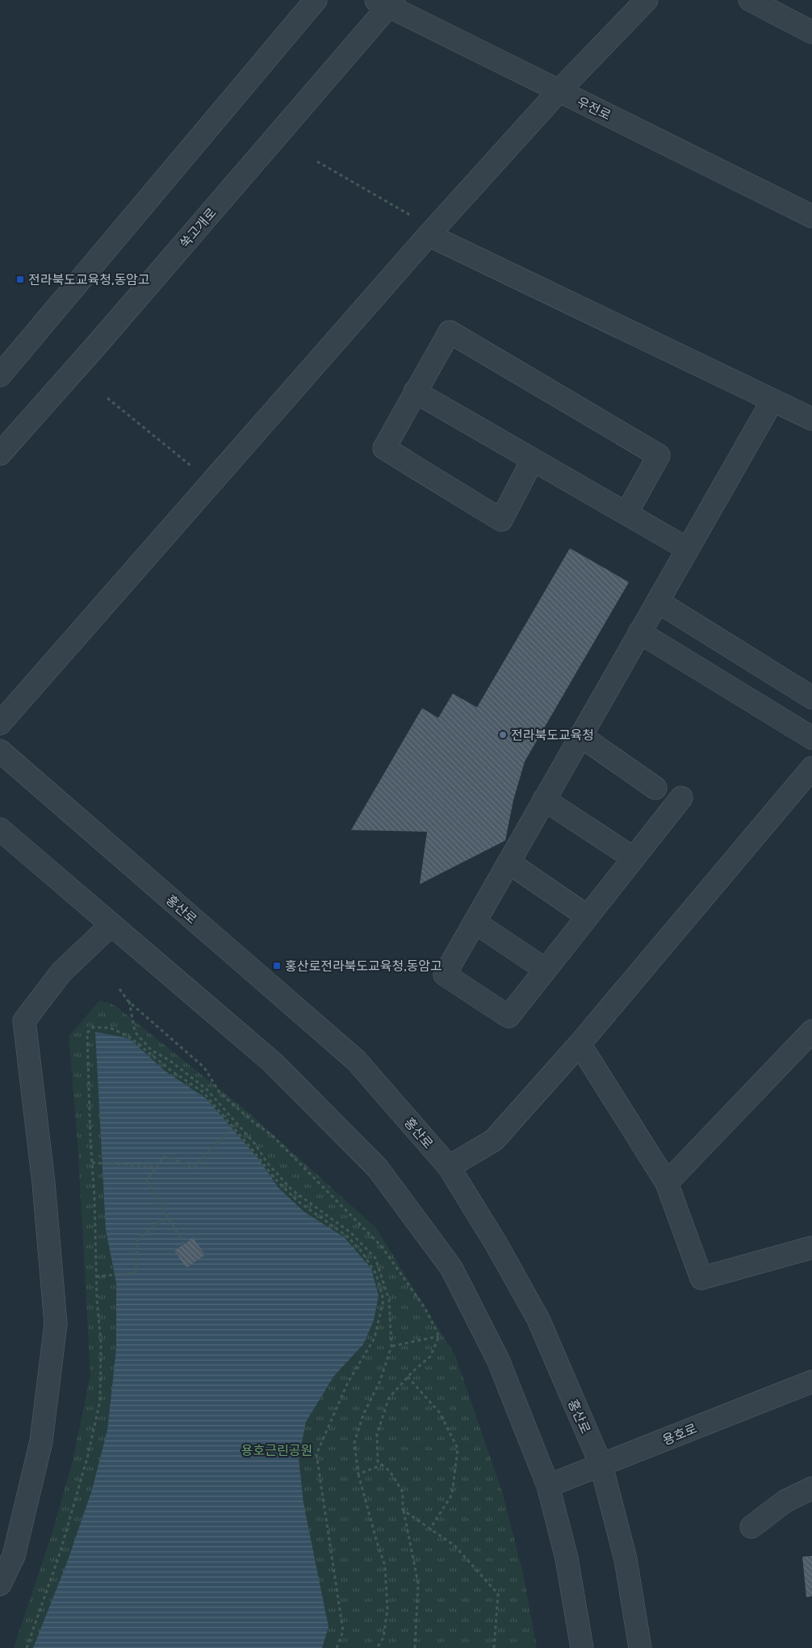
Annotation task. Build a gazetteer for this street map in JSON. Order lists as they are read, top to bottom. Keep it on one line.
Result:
{"streets":{"street":["우전로","쑥고개로","홍산로","용호로"]},"crossings":[["우전로","쑥고개로"],["홍산로","용호로"]],"parks":["용호근린공원"],"places":{"transit":["전라북도교육청,동암고","홍산로전라북도교육청,동암고"],"other":["전라북도교육청"]}}
